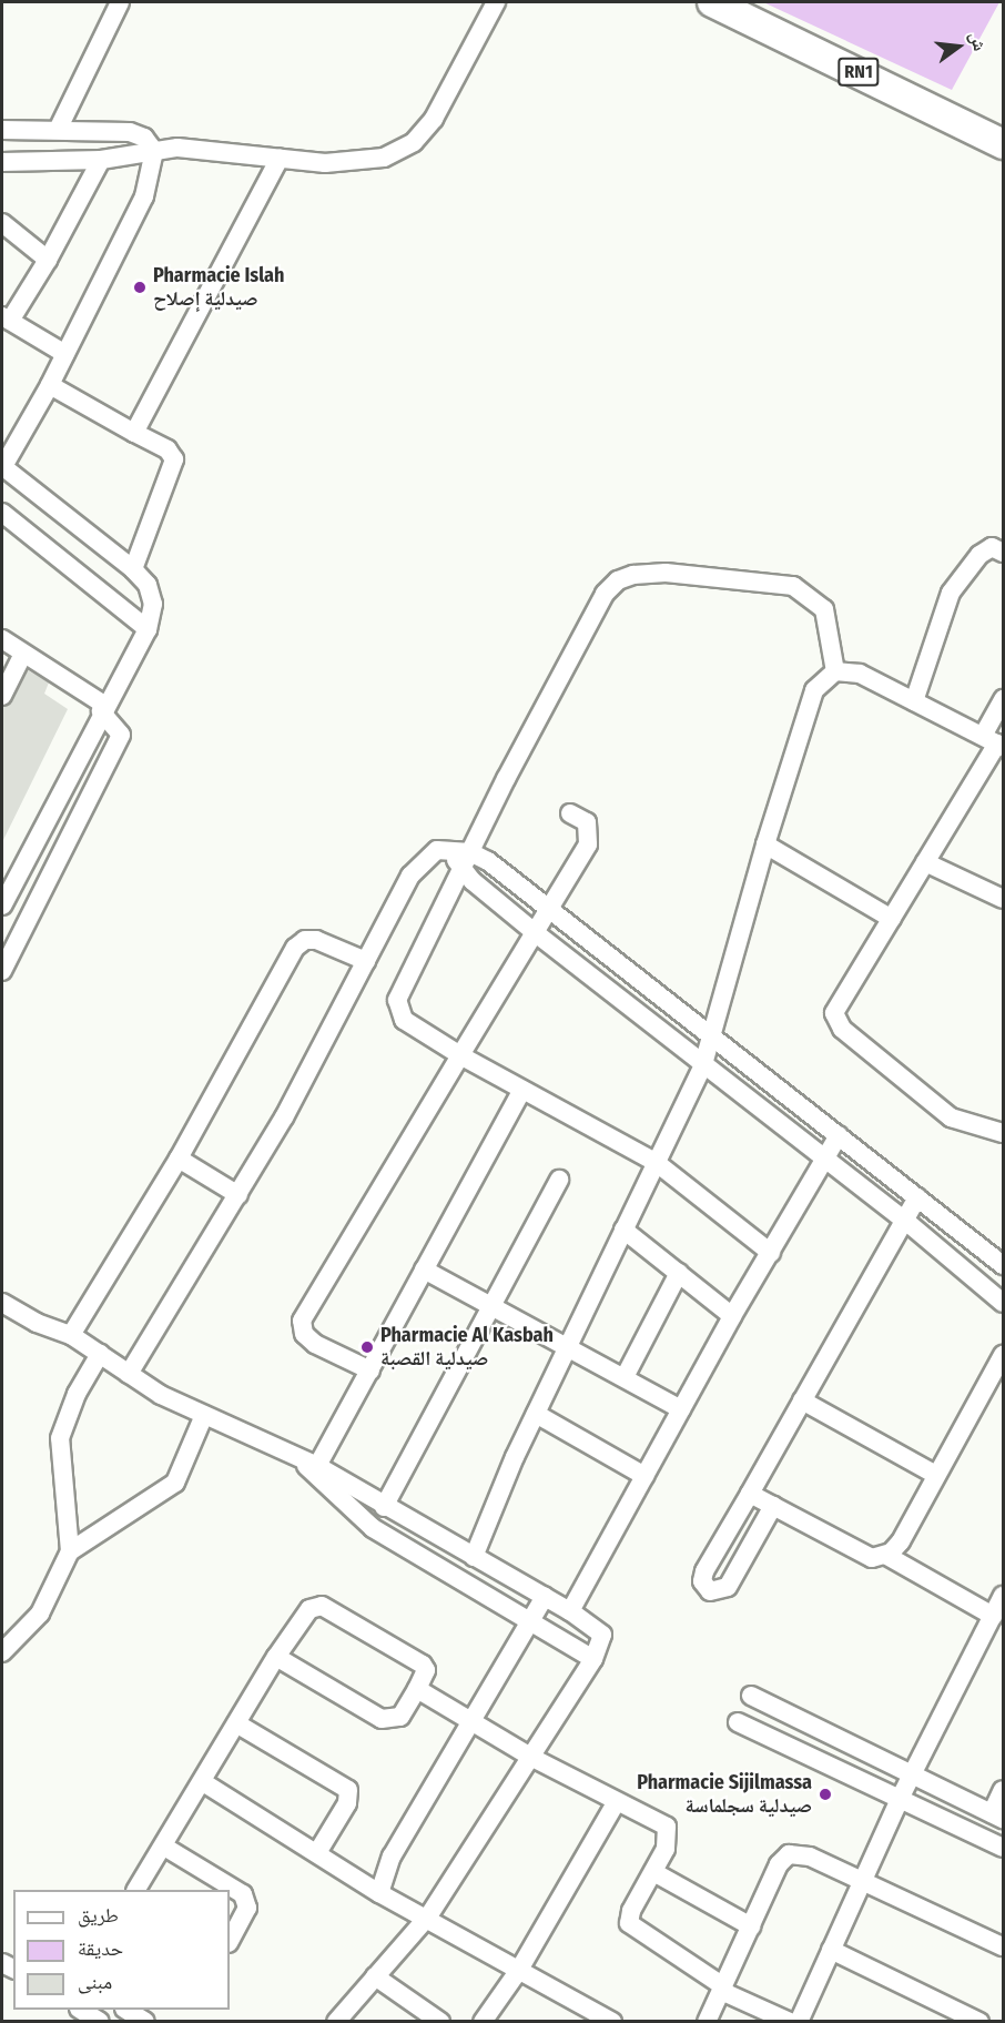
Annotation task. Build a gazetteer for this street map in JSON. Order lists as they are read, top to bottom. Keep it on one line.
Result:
{"streets":{"main road":["RN1"]},"places":["Pharmacie Islah صيدلية إصلاح","Pharmacie Al Kasbah صيدلية القصبة","Pharmacie Sijilmassa صيدلية سجلماسة"],"legend":["طريق","حديقة","مبنى"],"north":"right"}
